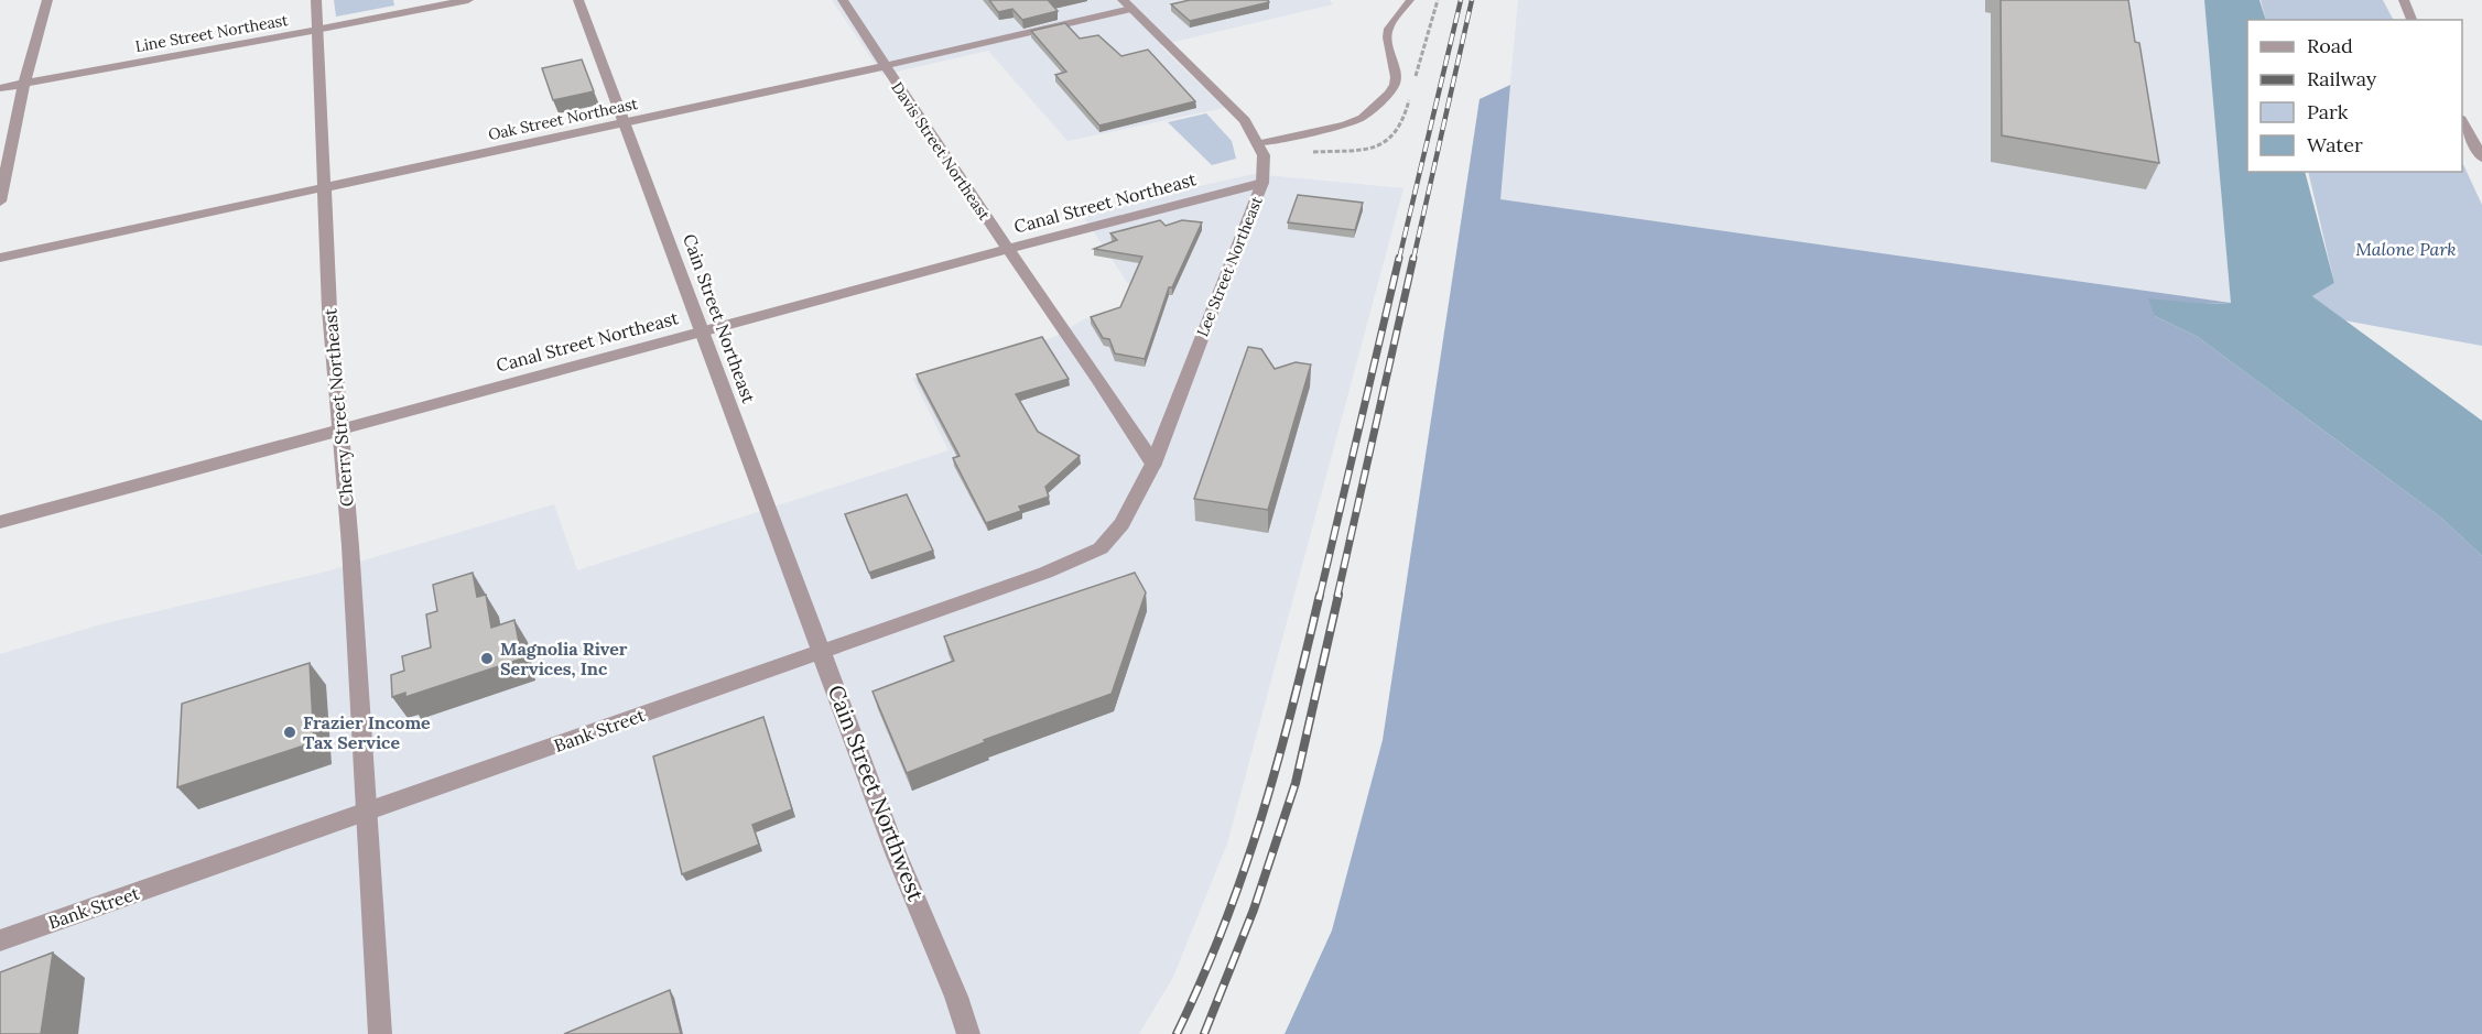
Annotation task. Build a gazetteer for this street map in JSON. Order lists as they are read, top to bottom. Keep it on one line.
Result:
{"streets":{"street":["Line Street Northeast","Oak Street Northeast","Davis Street Northeast","Canal Street Northeast","Lee Street Northeast","Cain Street Northeast","Cherry Street Northeast","Bank Street","Cain Street Northwest"]},"crossings":[["Line Street Northeast","Cherry Street Northeast"],["Oak Street Northeast","Davis Street Northeast"],["Oak Street Northeast","Lee Street Northeast"],["Oak Street Northeast","Cain Street Northeast"],["Oak Street Northeast","Cherry Street Northeast"],["Davis Street Northeast","Canal Street Northeast"],["Davis Street Northeast","Lee Street Northeast"],["Davis Street Northeast","Bank Street"],["Canal Street Northeast","Lee Street Northeast"],["Canal Street Northeast","Cain Street Northeast"],["Canal Street Northeast","Cherry Street Northeast"],["Lee Street Northeast","Bank Street"],["Cain Street Northeast","Bank Street"],["Cain Street Northeast","Cain Street Northwest"],["Cherry Street Northeast","Bank Street"],["Bank Street","Cain Street Northwest"]],"parks":["Malone Park"],"places":["Magnolia River Services, Inc","Frazier Income Tax Service"],"legend":["Road","Railway","Park","Water"]}
